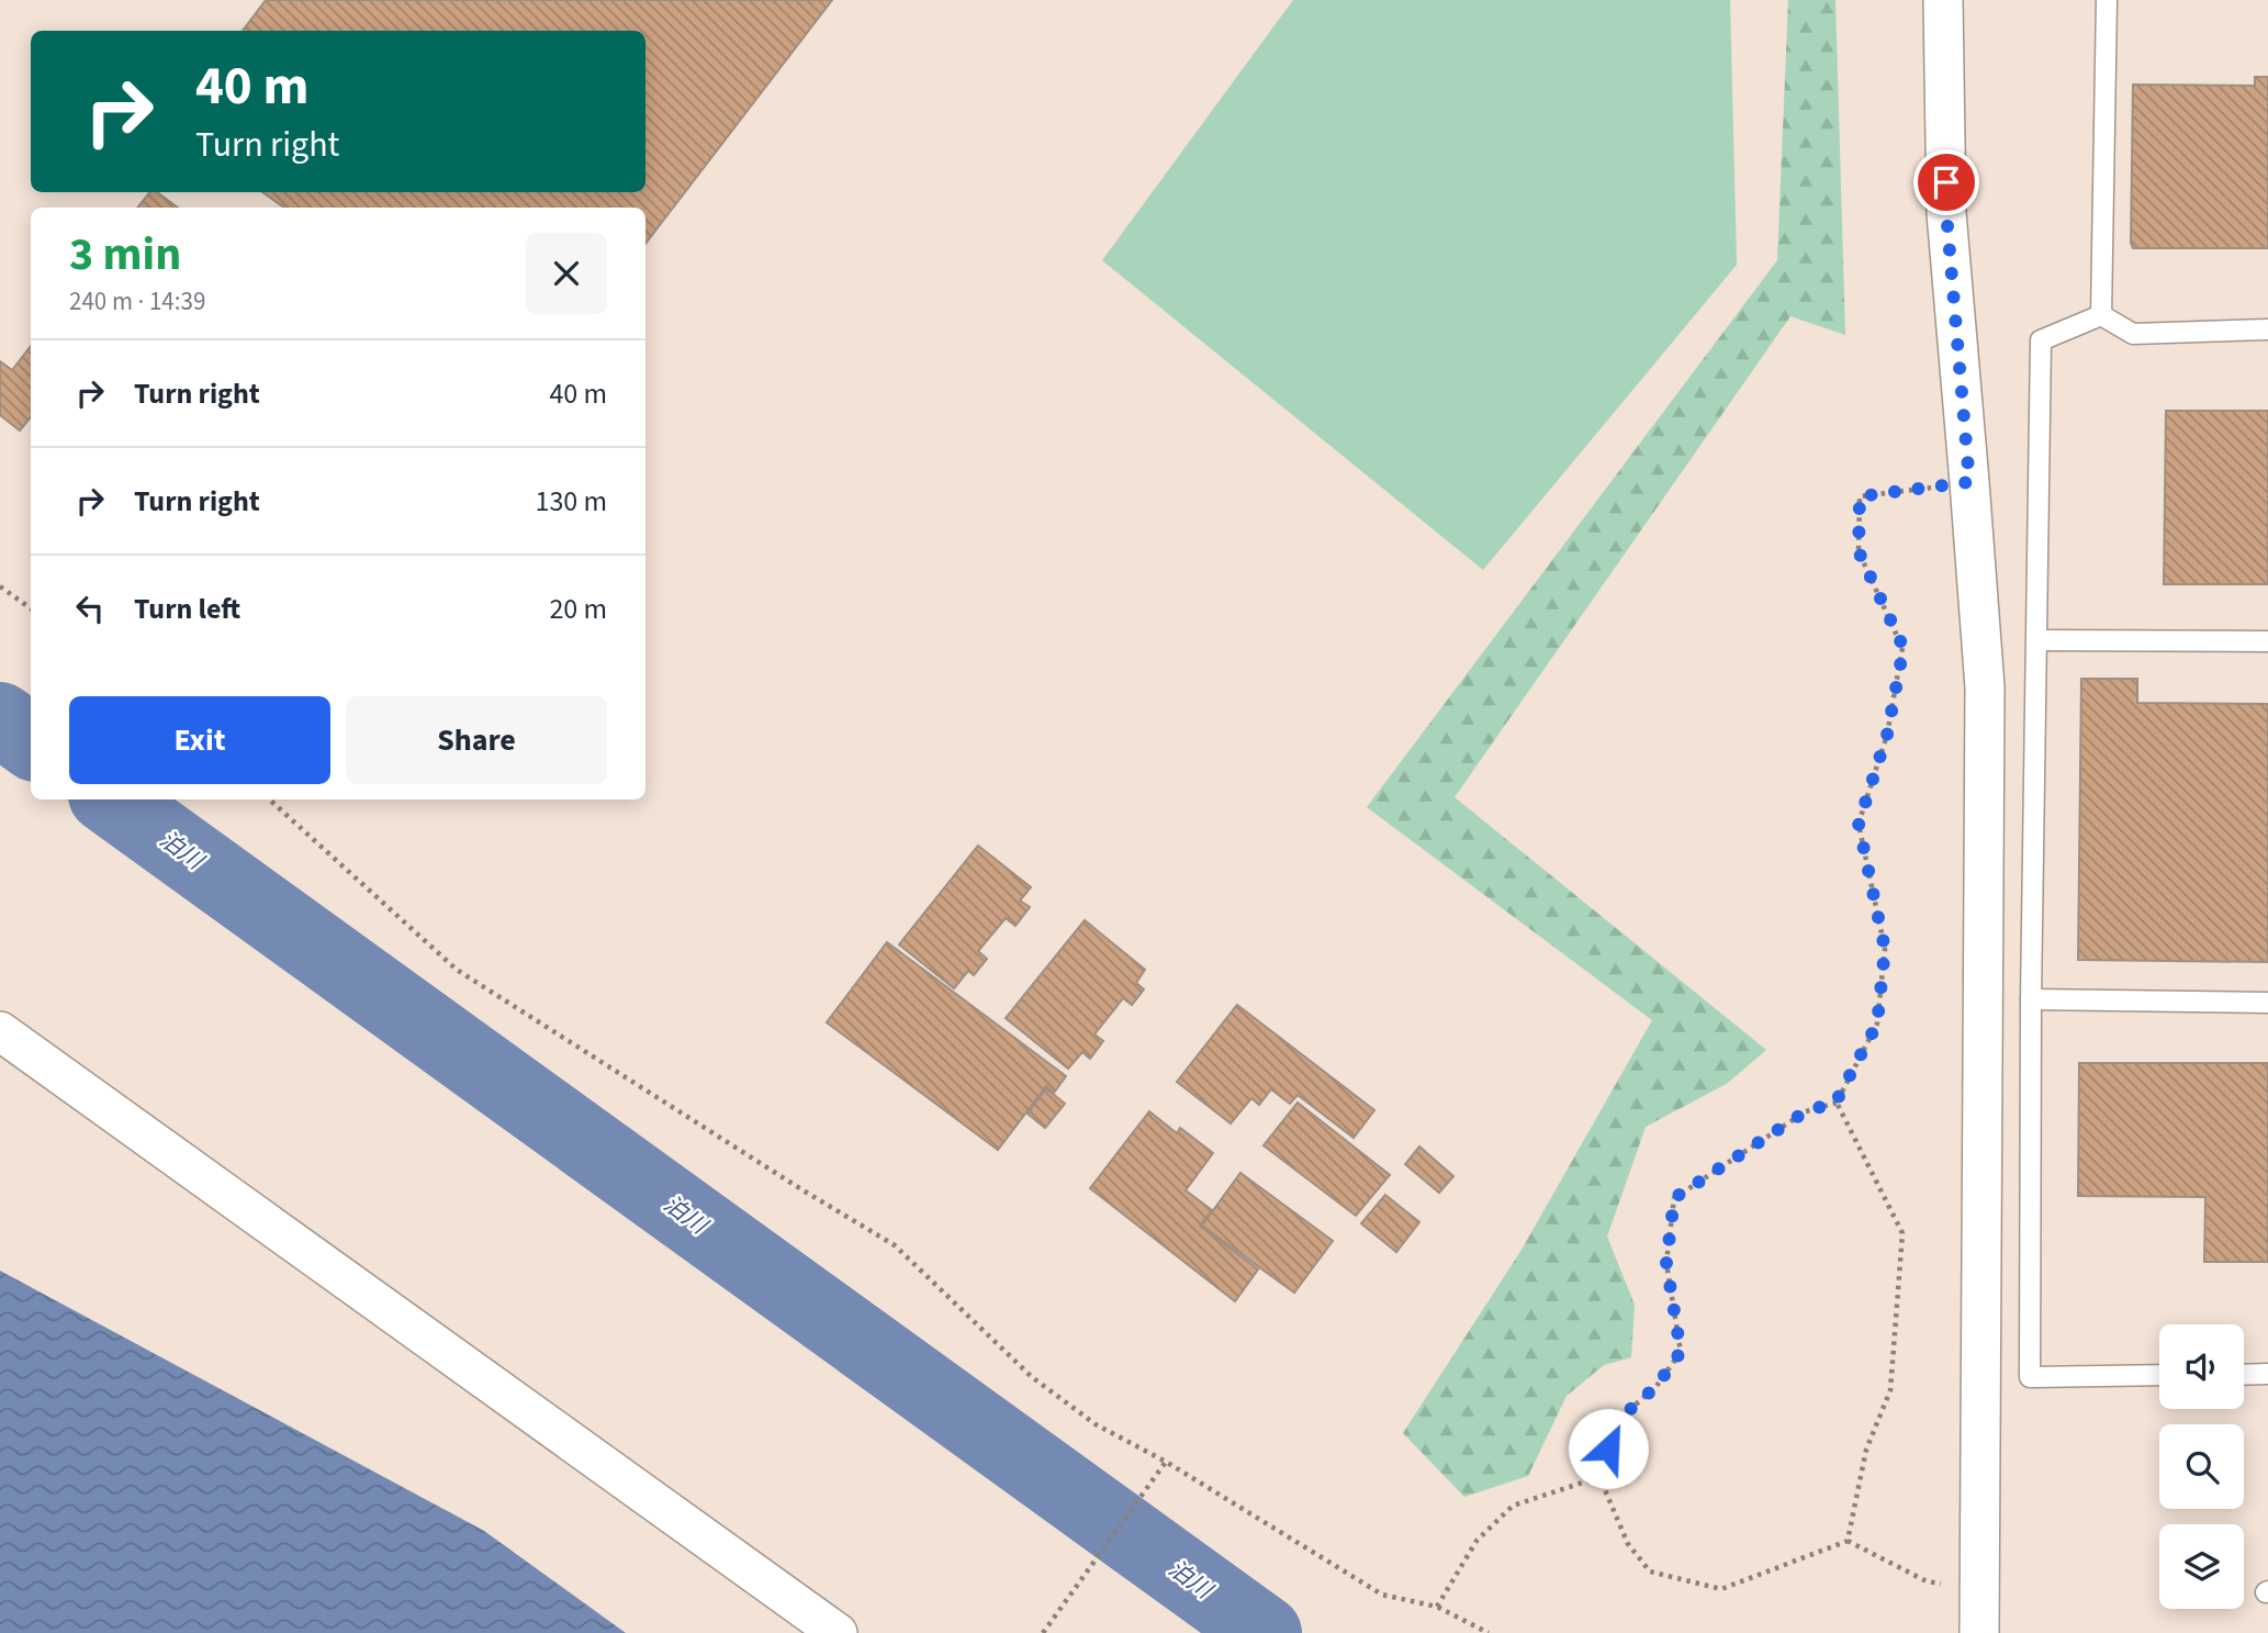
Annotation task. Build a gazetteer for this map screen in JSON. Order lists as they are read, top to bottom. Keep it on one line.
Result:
{"water":["泊川"],"page":{"turn":["40 m","Turn right"],"heading":["3 min","240 m · 14:39"],"list":[{"name":"Turn right","value":"40 m"},{"name":"Turn right","value":"130 m"},{"name":"Turn left","value":"20 m"}],"buttons":["Exit","Share"]}}
